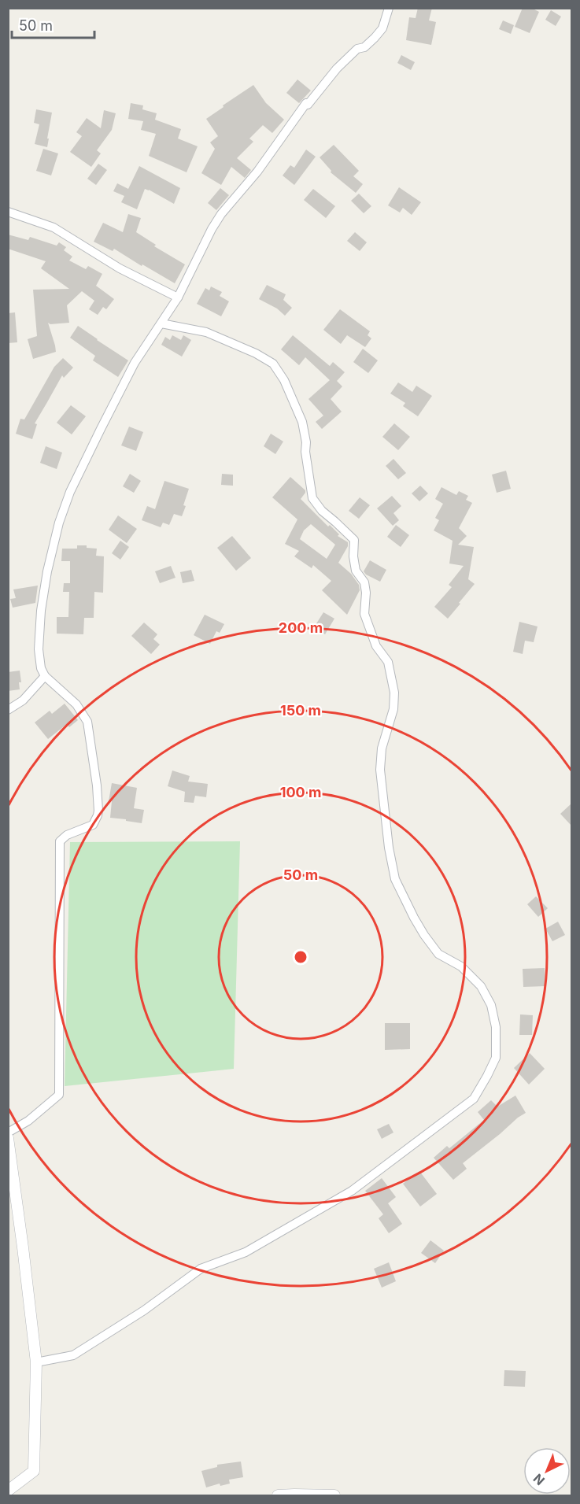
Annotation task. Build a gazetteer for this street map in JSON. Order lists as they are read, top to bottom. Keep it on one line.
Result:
{"scale_bar":"50 m","north":"bottom left","rings":["200 m","150 m","100 m","50 m"]}
